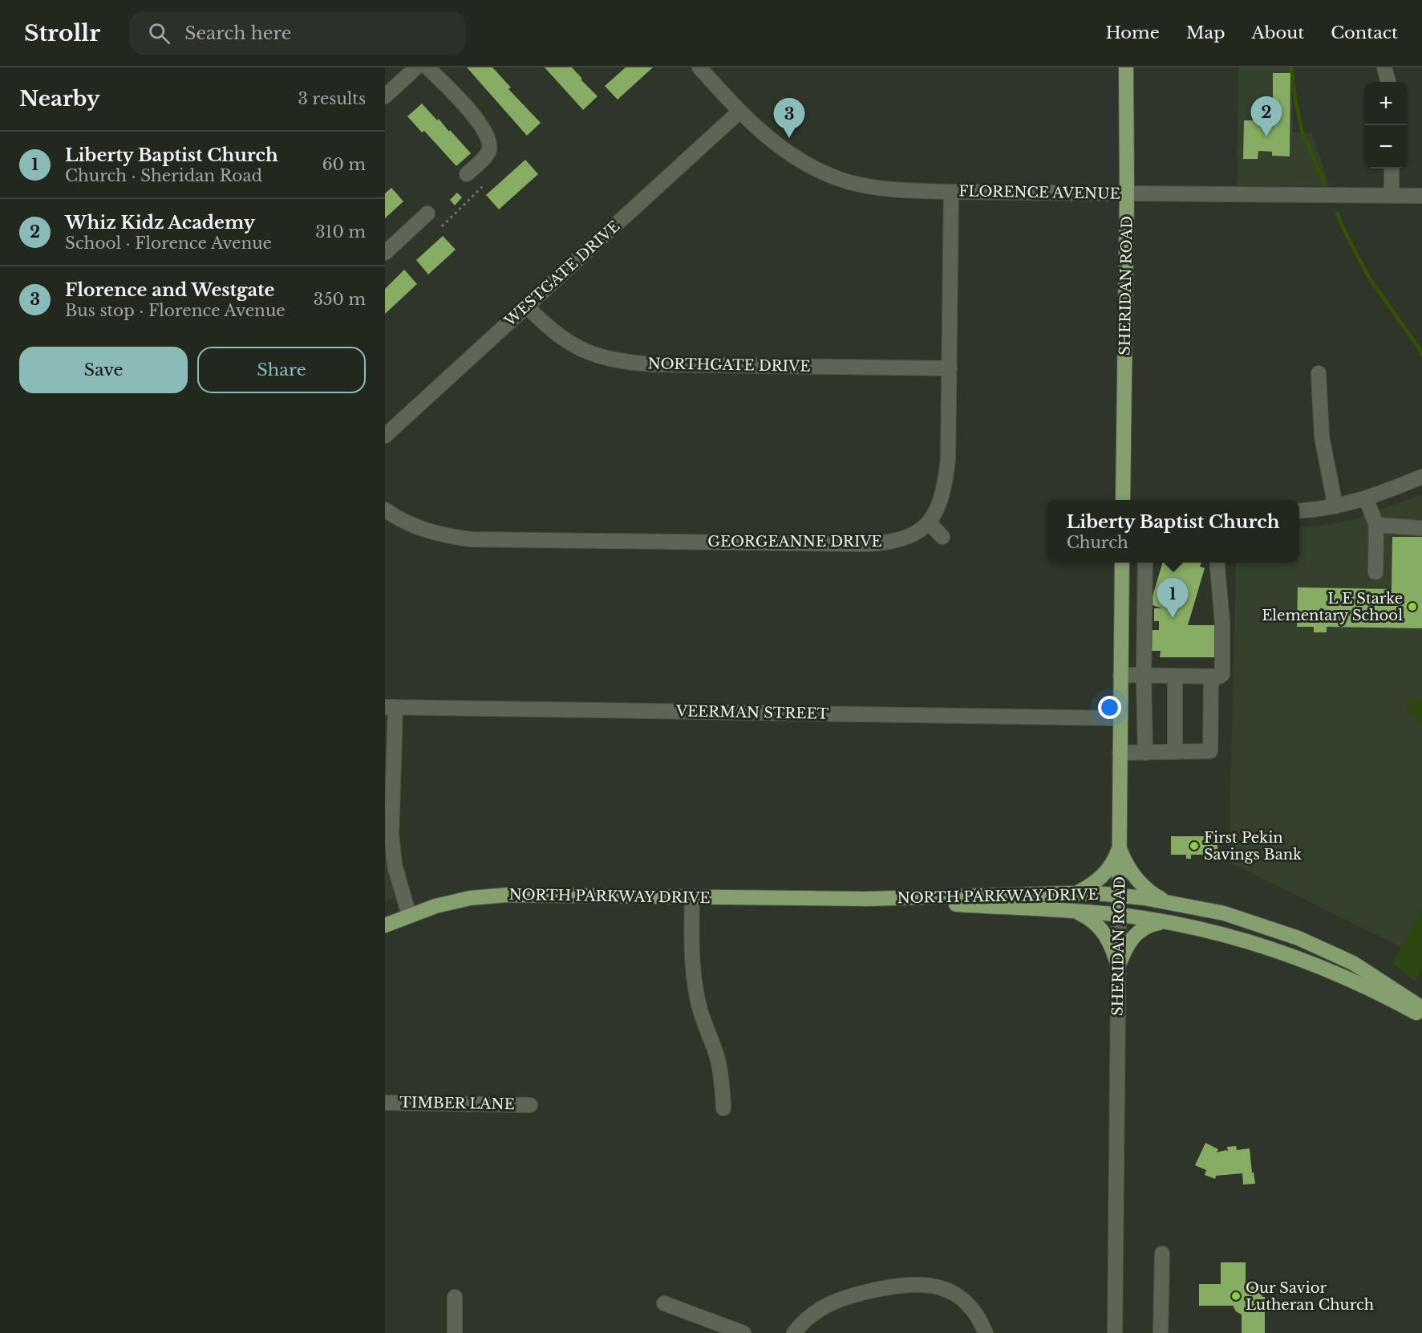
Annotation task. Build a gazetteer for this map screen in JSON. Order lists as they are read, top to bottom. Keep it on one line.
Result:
{"streets":{"main road":["SHERIDAN ROAD","NORTH PARKWAY DRIVE"],"street":["FLORENCE AVENUE","WESTGATE DRIVE","NORTHGATE DRIVE","GEORGEANNE DRIVE","VEERMAN STREET","TIMBER LANE"]},"crossings":[["FLORENCE AVENUE","WESTGATE DRIVE"],["FLORENCE AVENUE","SHERIDAN ROAD"],["FLORENCE AVENUE","GEORGEANNE DRIVE"],["WESTGATE DRIVE","NORTHGATE DRIVE"],["SHERIDAN ROAD","VEERMAN STREET"],["SHERIDAN ROAD","NORTH PARKWAY DRIVE"],["NORTHGATE DRIVE","GEORGEANNE DRIVE"]],"places":["L E Starke Elementary School","First Pekin Savings Bank","Our Savior Lutheran Church"],"page":{"header":"Strollr","search":"Search here","nav":["Home","Map","About","Contact"],"heading":["Nearby","3 results"],"map_buttons":["+","−"],"pins":["2","3","1"],"list":[{"mark":"1","name":"Liberty Baptist Church","note":"Church · Sheridan Road","value":"60 m"},{"mark":"2","name":"Whiz Kidz Academy","note":"School · Florence Avenue","value":"310 m"},{"mark":"3","name":"Florence and Westgate","note":"Bus stop · Florence Avenue","value":"350 m"}],"buttons":["Save","Share"],"popup":["Liberty Baptist Church","Church"]}}
